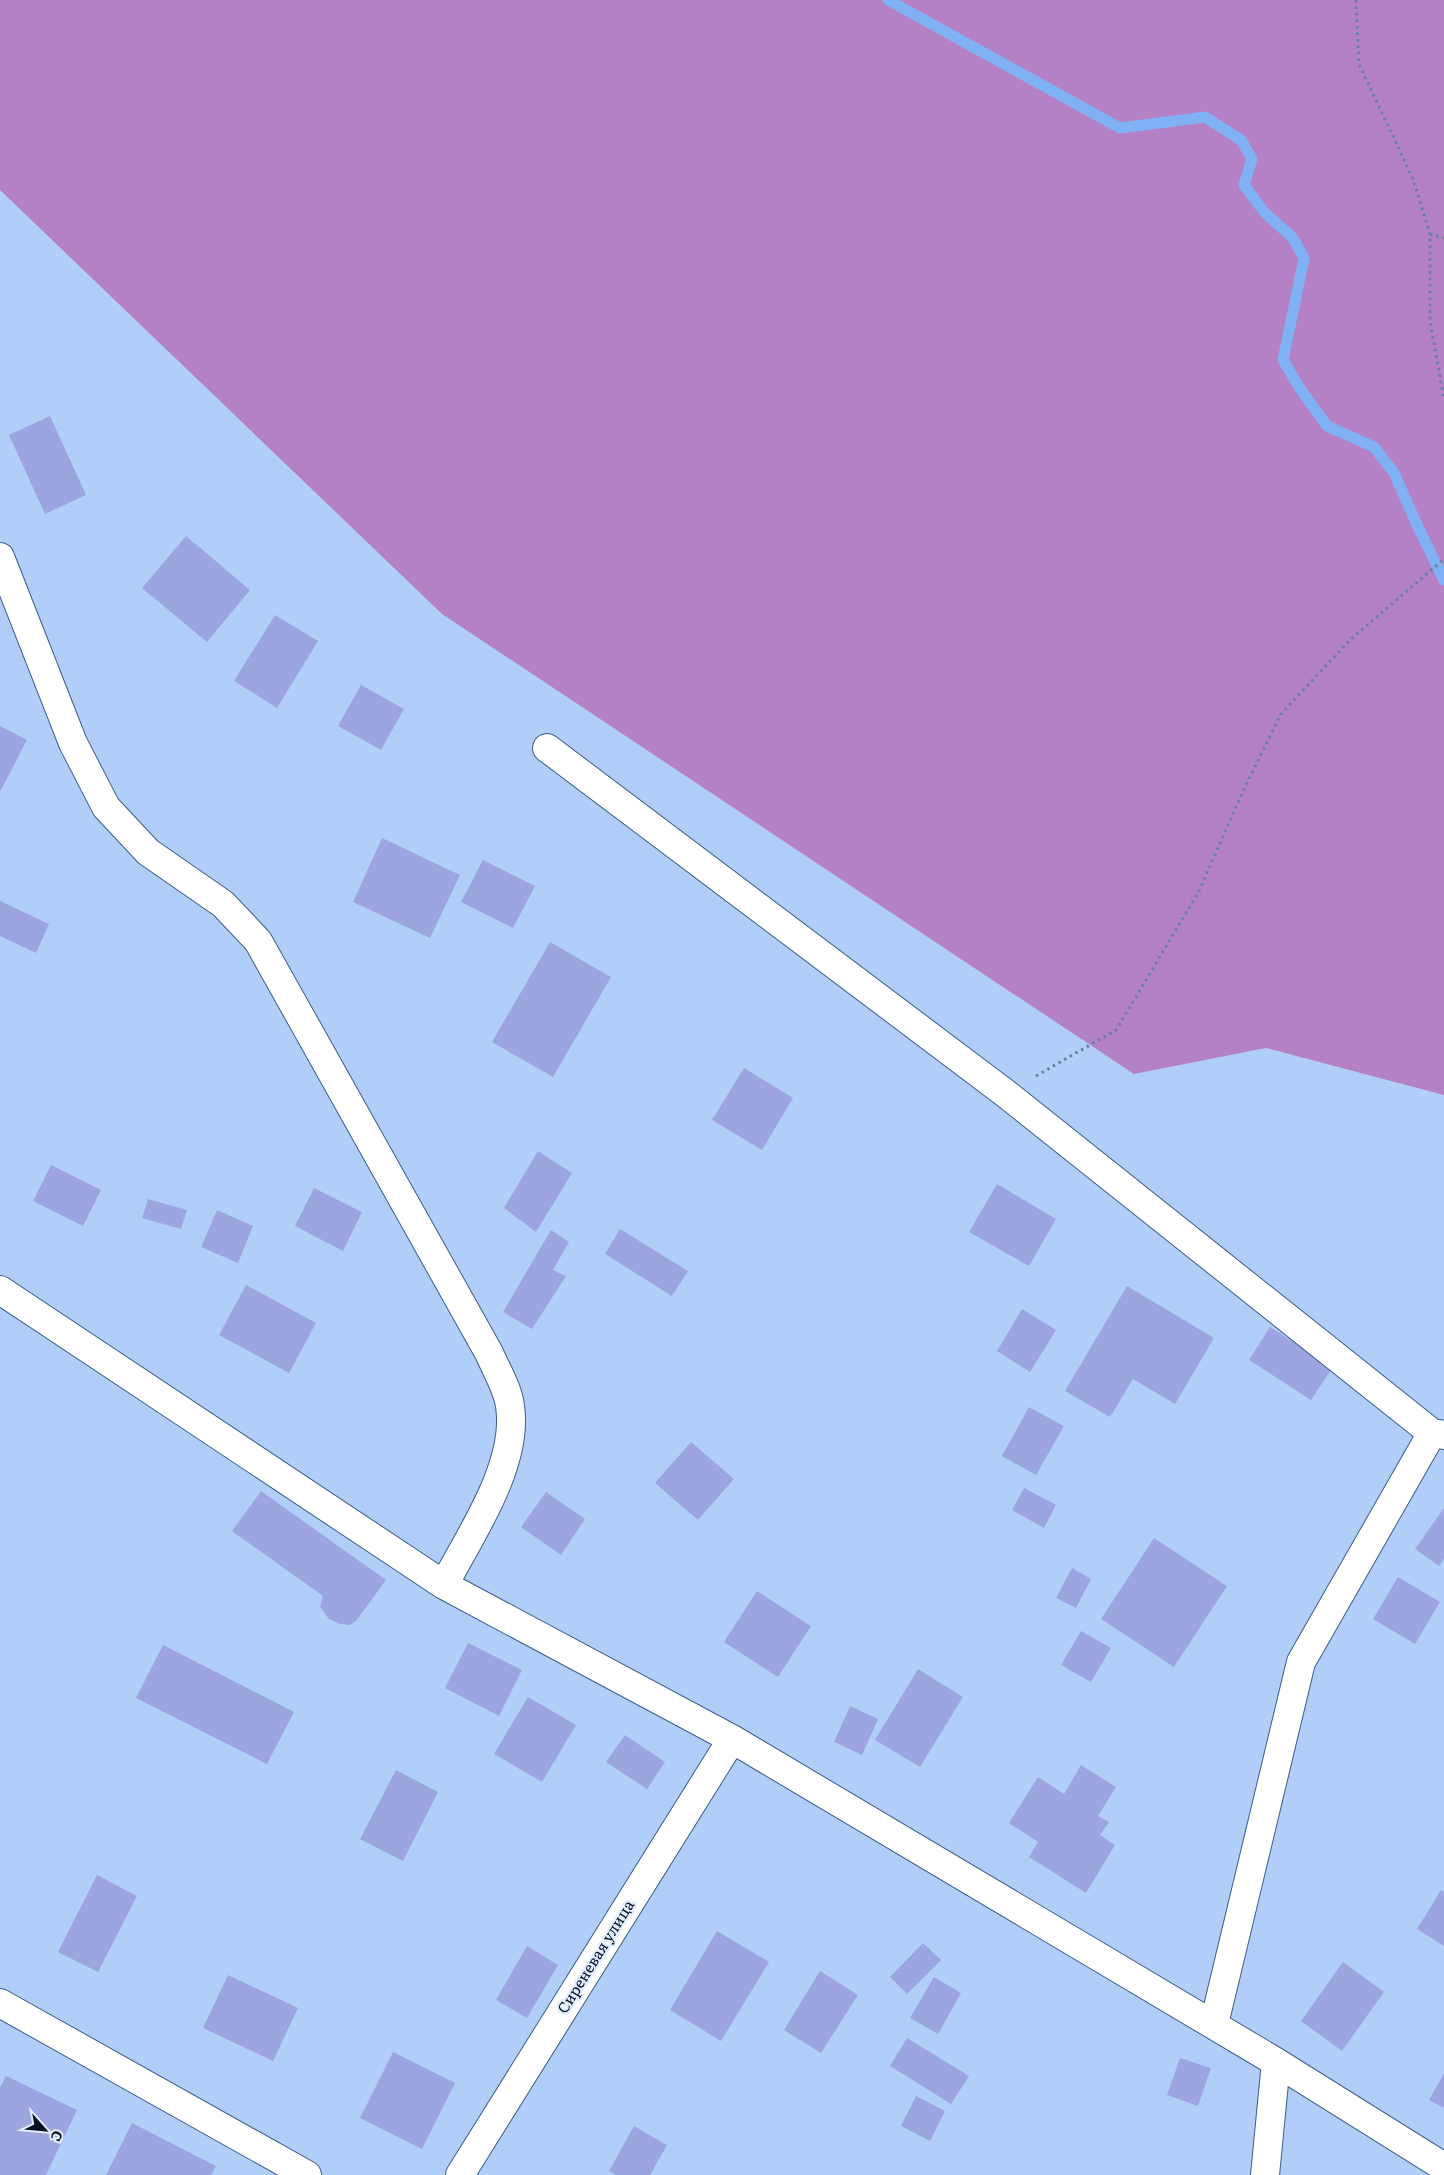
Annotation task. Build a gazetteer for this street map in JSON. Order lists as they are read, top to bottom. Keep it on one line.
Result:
{"streets":{"lane":["Сиреневая улица"]},"north":"bottom right"}
